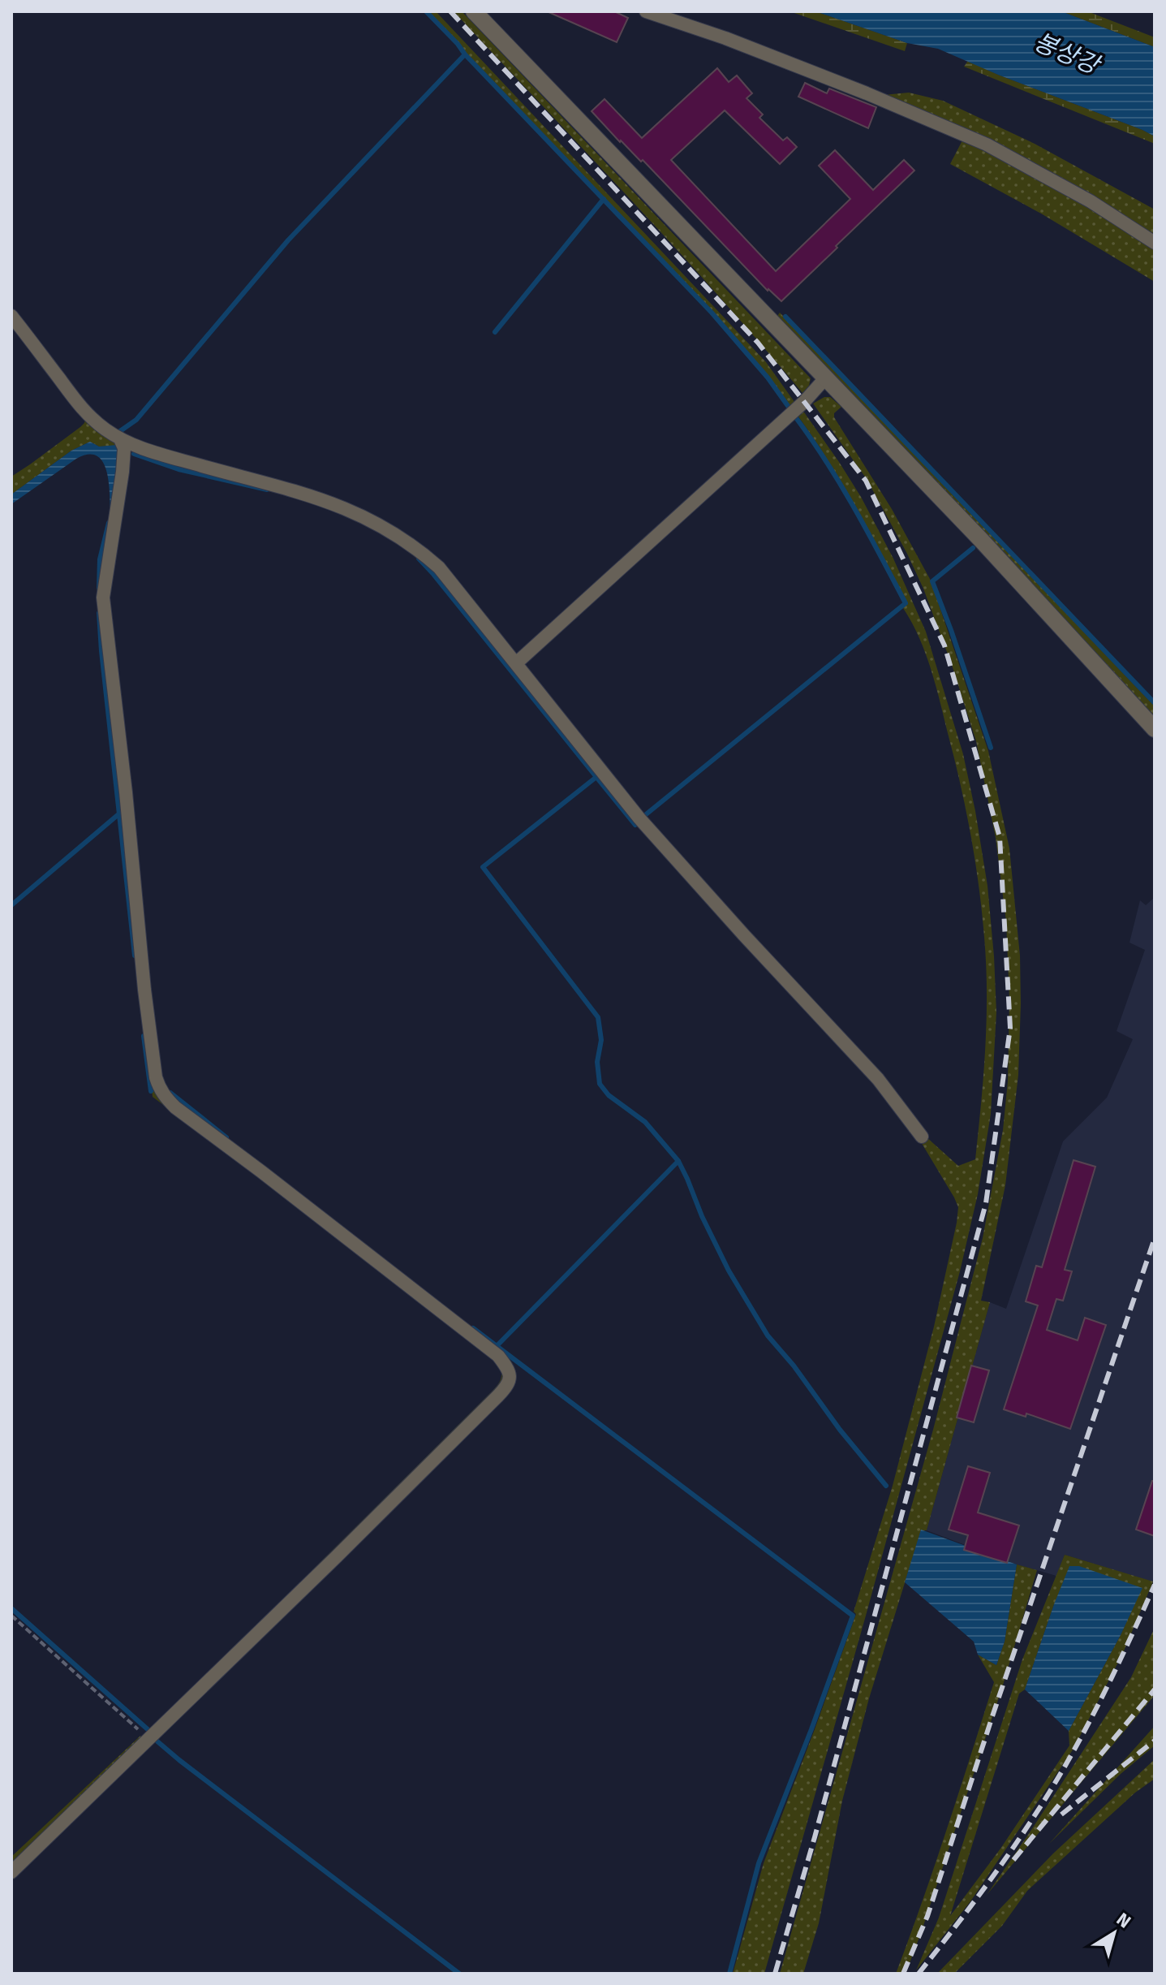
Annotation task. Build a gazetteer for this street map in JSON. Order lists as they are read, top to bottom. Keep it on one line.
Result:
{"water":["봉상강"],"north":"top right"}
